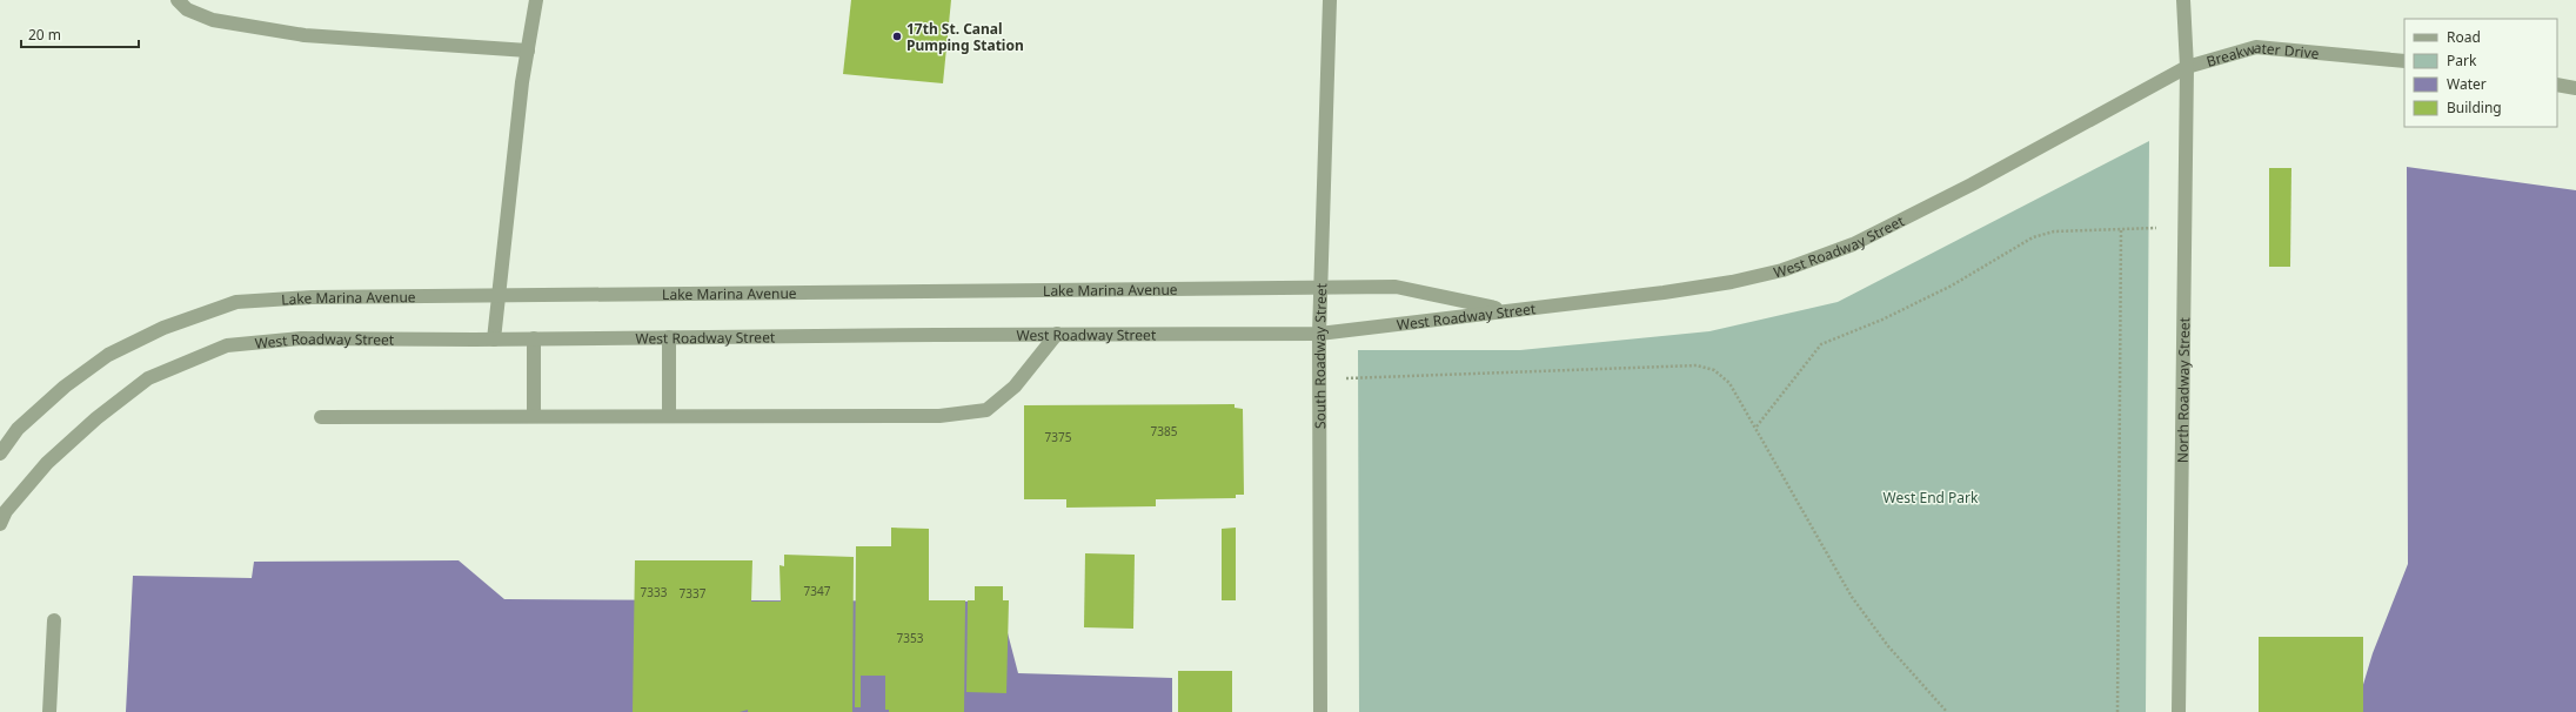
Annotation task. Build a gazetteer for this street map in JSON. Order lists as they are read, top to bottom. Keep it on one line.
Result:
{"streets":{"street":["Breakwater Drive","West Roadway Street","Lake Marina Avenue","South Roadway Street","North Roadway Street"]},"crossings":[["Breakwater Drive","West Roadway Street"],["Breakwater Drive","North Roadway Street"],["West Roadway Street","Lake Marina Avenue"],["West Roadway Street","South Roadway Street"],["West Roadway Street","North Roadway Street"],["Lake Marina Avenue","South Roadway Street"]],"parks":["West End Park"],"places":["17th St. Canal Pumping Station"],"house_numbers":["7385","7375","7347","7333","7337","7353"],"legend":["Road","Park","Water","Building"],"scale_bar":"20 m"}
